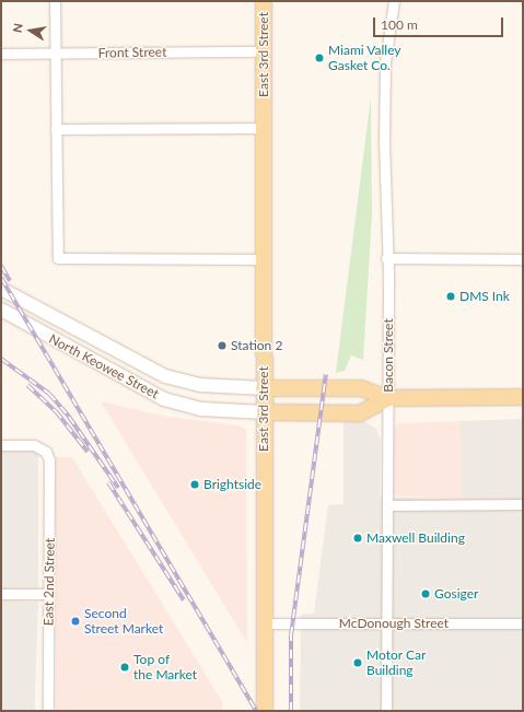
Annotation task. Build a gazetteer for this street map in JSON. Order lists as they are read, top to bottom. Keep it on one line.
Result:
{"streets":{"main road":["East 3rd Street","North Keowee Street"],"street":["Front Street","Bacon Street","East 2nd Street","McDonough Street"]},"crossings":[["Front Street","East 3rd Street"],["East 3rd Street","North Keowee Street"],["East 3rd Street","McDonough Street"],["Bacon Street","McDonough Street"]],"places":["Miami Valley Gasket Co.","DMS Ink","Station 2","Brightside","Maxwell Building","Gosiger","Second Street Market","Motor Car Building","Top of the Market"],"scale_bar":"100 m","north":"left"}
